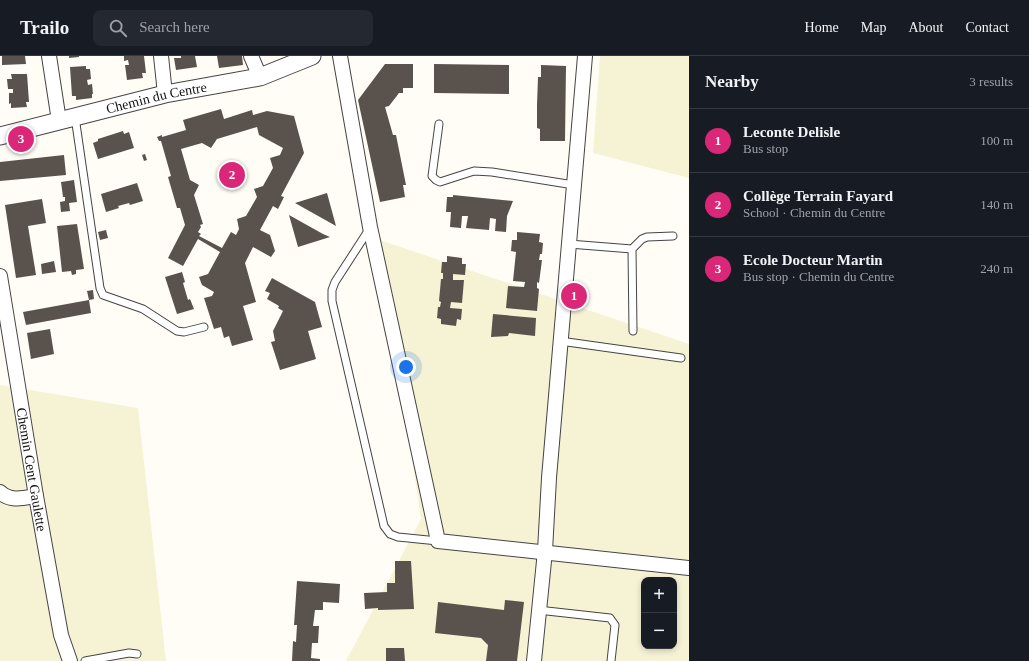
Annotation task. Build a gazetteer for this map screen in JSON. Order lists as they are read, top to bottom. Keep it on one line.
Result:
{"streets":{"street":["Chemin du Centre","Chemin Cent Gaulette"]},"page":{"header":"Trailo","search":"Search here","nav":["Home","Map","About","Contact"],"heading":["Nearby","3 results"],"list":[{"mark":"1","name":"Leconte Delisle","note":"Bus stop","value":"100 m"},{"mark":"2","name":"Collège Terrain Fayard","note":"School · Chemin du Centre","value":"140 m"},{"mark":"3","name":"Ecole Docteur Martin","note":"Bus stop · Chemin du Centre","value":"240 m"}],"pins":["3","2","1"],"map_buttons":["+","−"]}}
